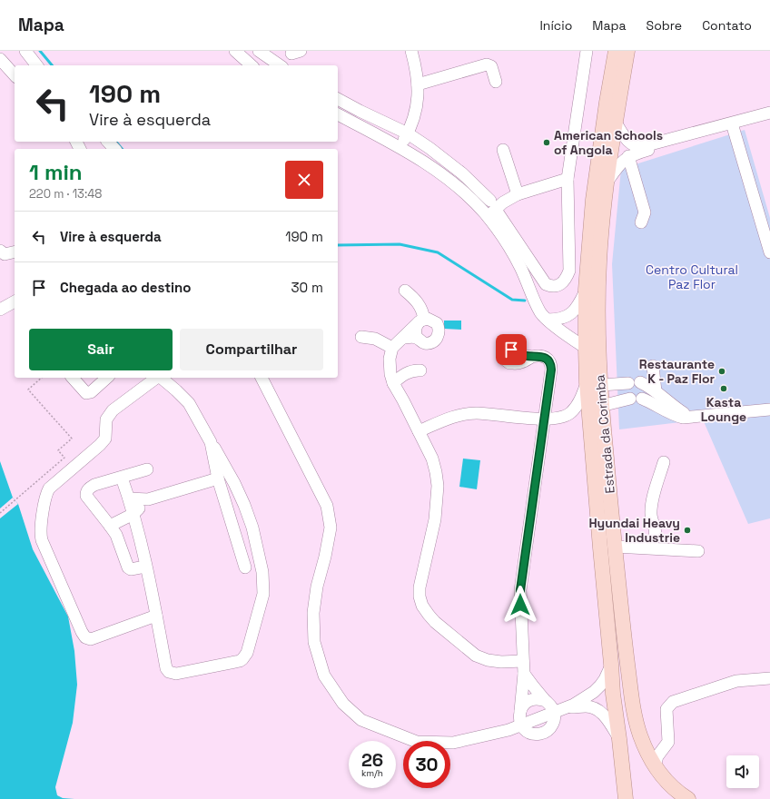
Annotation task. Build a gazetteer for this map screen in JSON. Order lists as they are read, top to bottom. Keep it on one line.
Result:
{"streets":{"main road":["Estrada da Corimba"]},"parks":["Centro Cultural Paz Flor"],"places":["American Schools of Angola","Restaurante K - Paz Flor","Kasta Lounge","Hyundai Heavy Industrie"],"page":{"header":"Mapa","nav":["Início","Mapa","Sobre","Contato"],"turn":["190 m","Vire à esquerda"],"heading":["1 min","220 m · 13:48"],"list":[{"name":"Vire à esquerda","value":"190 m"},{"name":"Chegada ao destino","value":"30 m"}],"buttons":["Sair","Compartilhar"],"speed":"26 km/h","limit":"30"}}
